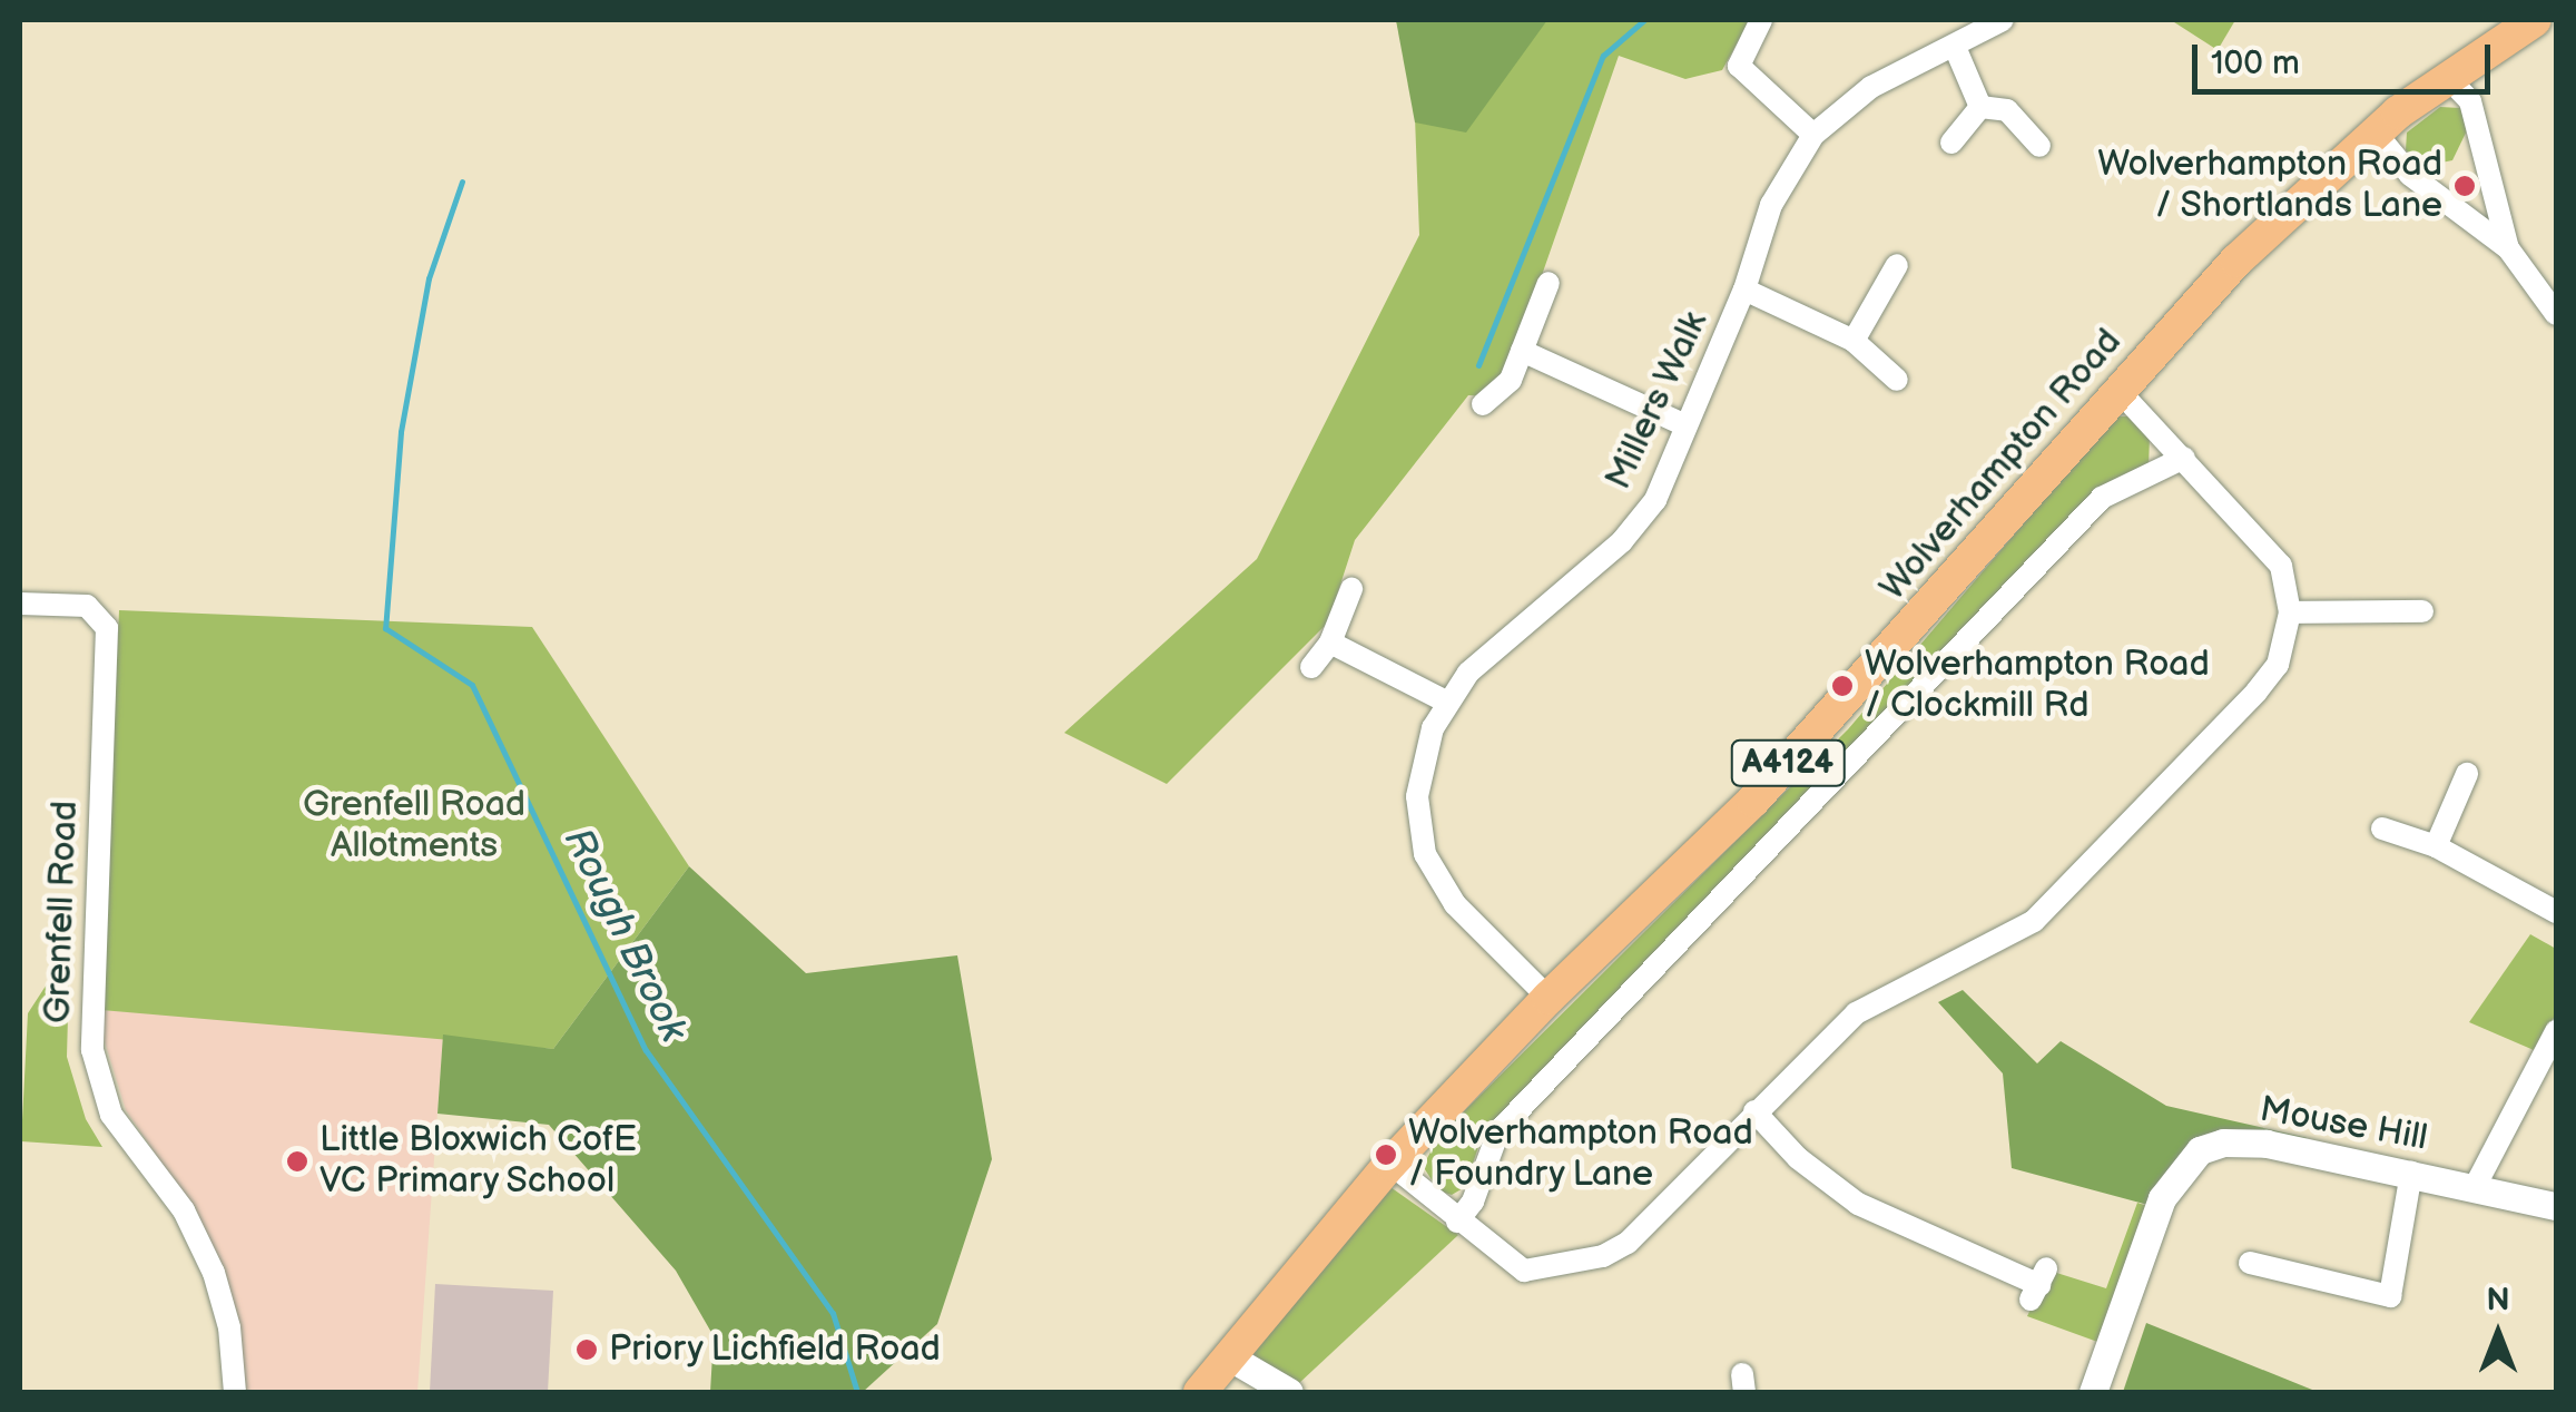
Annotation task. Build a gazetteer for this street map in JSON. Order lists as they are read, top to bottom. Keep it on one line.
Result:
{"streets":{"main road":["Wolverhampton Road","A4124"],"street":["Millers Walk","Grenfell Road","Mouse Hill"]},"crossings":[["Millers Walk","Wolverhampton Road"]],"water":["Rough Brook"],"parks":["Grenfell Road Allotments"],"places":["Wolverhampton Road / Shortlands Lane","Wolverhampton Road / Clockmill Rd","Wolverhampton Road / Foundry Lane","Little Bloxwich CofE VC Primary School","Priory Lichfield Road"],"scale_bar":"100 m","north":"top"}
